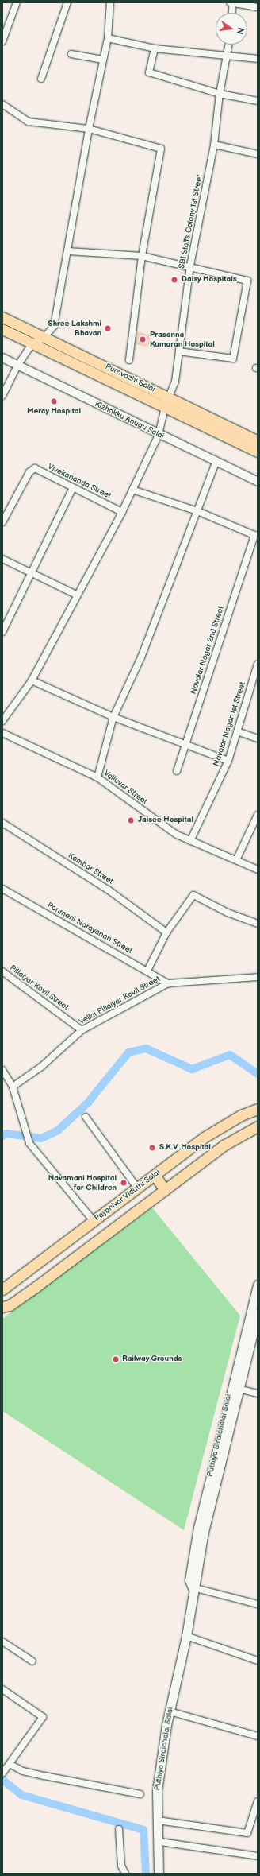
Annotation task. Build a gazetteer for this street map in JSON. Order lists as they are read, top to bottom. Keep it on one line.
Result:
{"streets":{"main road":["Puravazhi Salai","Payaniyar Viduthi Salai","Puthiya Siraichalai Salai"],"street":["SBI Staffs Colony 1st Street","Kizhakku Anugu Salai","Vivekananda Street","Navalar Nagar 2nd Street","Navalar Nagar 1st Street","Valluvar Street","Kambar Street","Ponmeni Narayanan Street","Pillaiyar Kovil Street","Vellai Pillaiyar Kovil Street"]},"crossings":[["SBI Staffs Colony 1st Street","Puravazhi Salai"],["SBI Staffs Colony 1st Street","Kizhakku Anugu Salai"],["SBI Staffs Colony 1st Street","Vivekananda Street"],["Navalar Nagar 1st Street","Valluvar Street"],["Ponmeni Narayanan Street","Vellai Pillaiyar Kovil Street"],["Pillaiyar Kovil Street","Vellai Pillaiyar Kovil Street"]],"places":["Daisy Hospitals","Shree Lakshmi Bhavan","Prasanna Kumaran Hospital","Mercy Hospital","Jaisee Hospital","S.K.V. Hospital","Navamani Hospital for Children","Railway Grounds"],"north":"right"}
